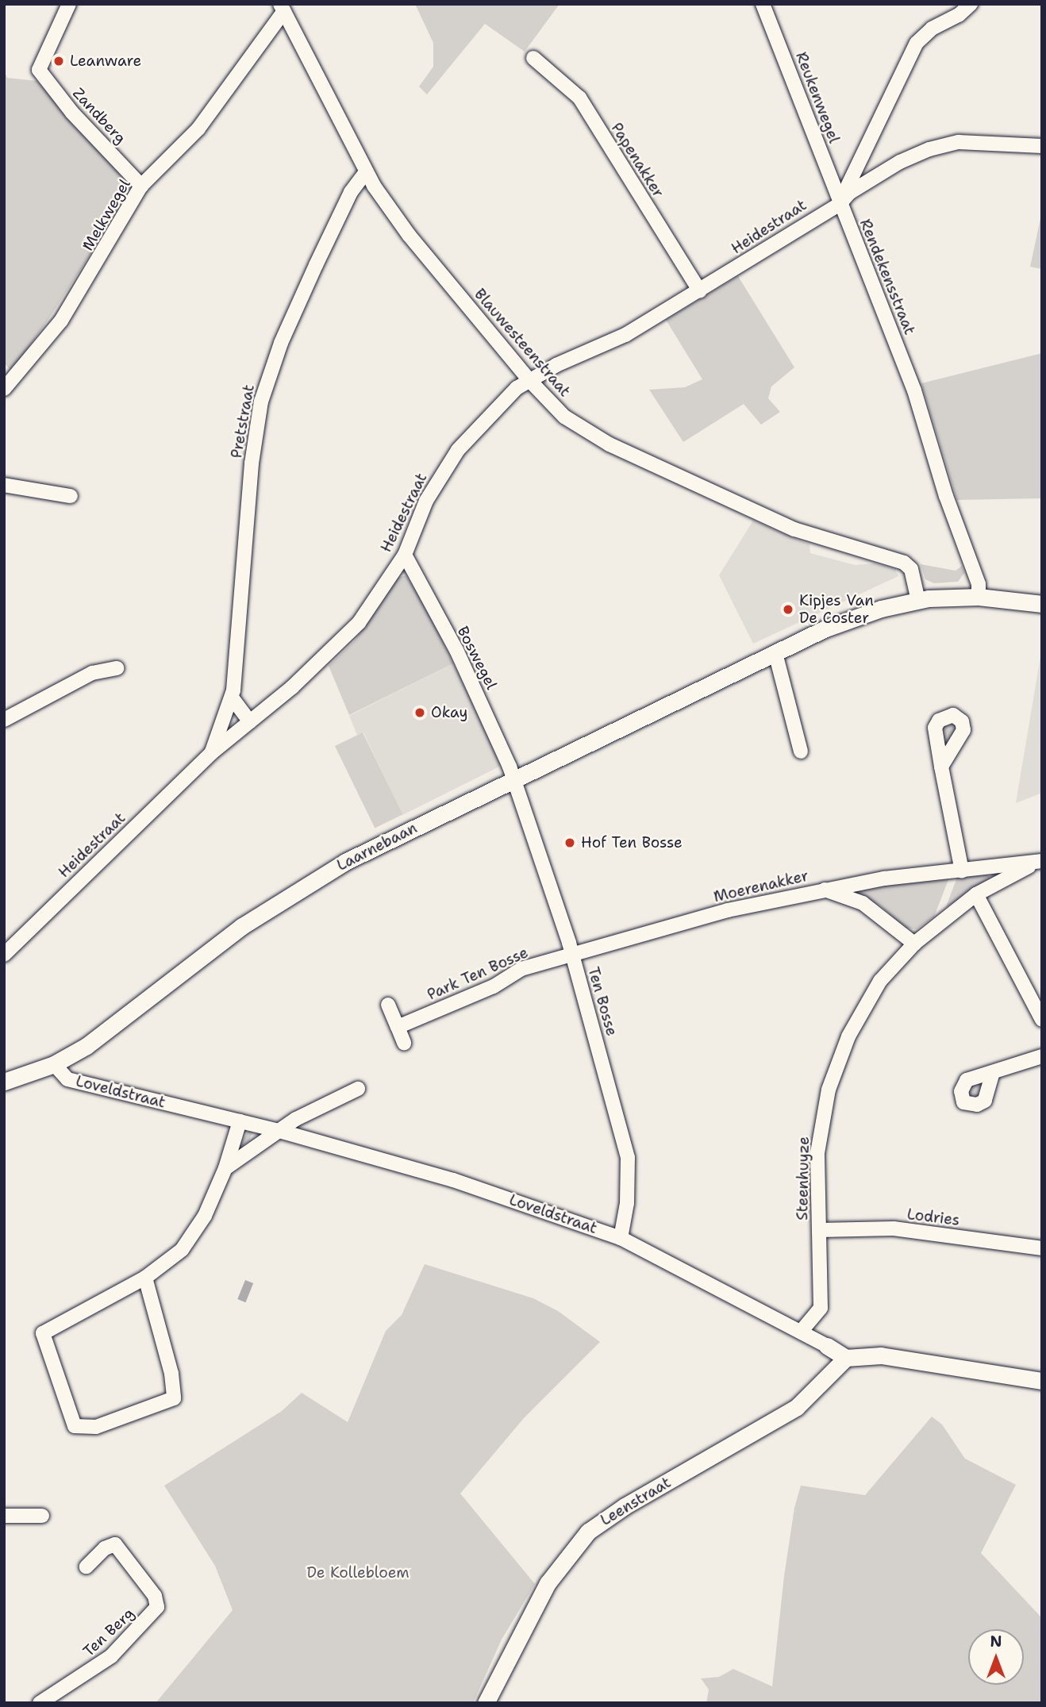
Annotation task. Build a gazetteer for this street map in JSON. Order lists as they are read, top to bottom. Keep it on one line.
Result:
{"streets":{"street":["Reukenwegel","Zandberg","Papenakker","Melkwegel","Heidestraat","Rendekensstraat","Blauwesteenstraat","Pretstraat","Boswegel","Laarnebaan","Moerenakker","Park Ten Bosse","Ten Bosse","Loveldstraat","Steenhuyze","Lodries","Leenstraat","Ten Berg"]},"crossings":[["Reukenwegel","Heidestraat"],["Reukenwegel","Rendekensstraat"],["Zandberg","Melkwegel"],["Papenakker","Heidestraat"],["Melkwegel","Blauwesteenstraat"],["Heidestraat","Rendekensstraat"],["Heidestraat","Blauwesteenstraat"],["Heidestraat","Pretstraat"],["Heidestraat","Boswegel"],["Rendekensstraat","Laarnebaan"],["Blauwesteenstraat","Pretstraat"],["Blauwesteenstraat","Laarnebaan"],["Boswegel","Laarnebaan"],["Boswegel","Ten Bosse"],["Laarnebaan","Ten Bosse"],["Laarnebaan","Loveldstraat"],["Moerenakker","Park Ten Bosse"],["Moerenakker","Ten Bosse"],["Moerenakker","Steenhuyze"],["Park Ten Bosse","Ten Bosse"],["Ten Bosse","Loveldstraat"],["Loveldstraat","Steenhuyze"],["Loveldstraat","Leenstraat"],["Steenhuyze","Lodries"]],"parks":["De Kollebloem"],"places":["Leanware","Kipjes Van De Coster","Okay","Hof Ten Bosse"],"north":"top"}
